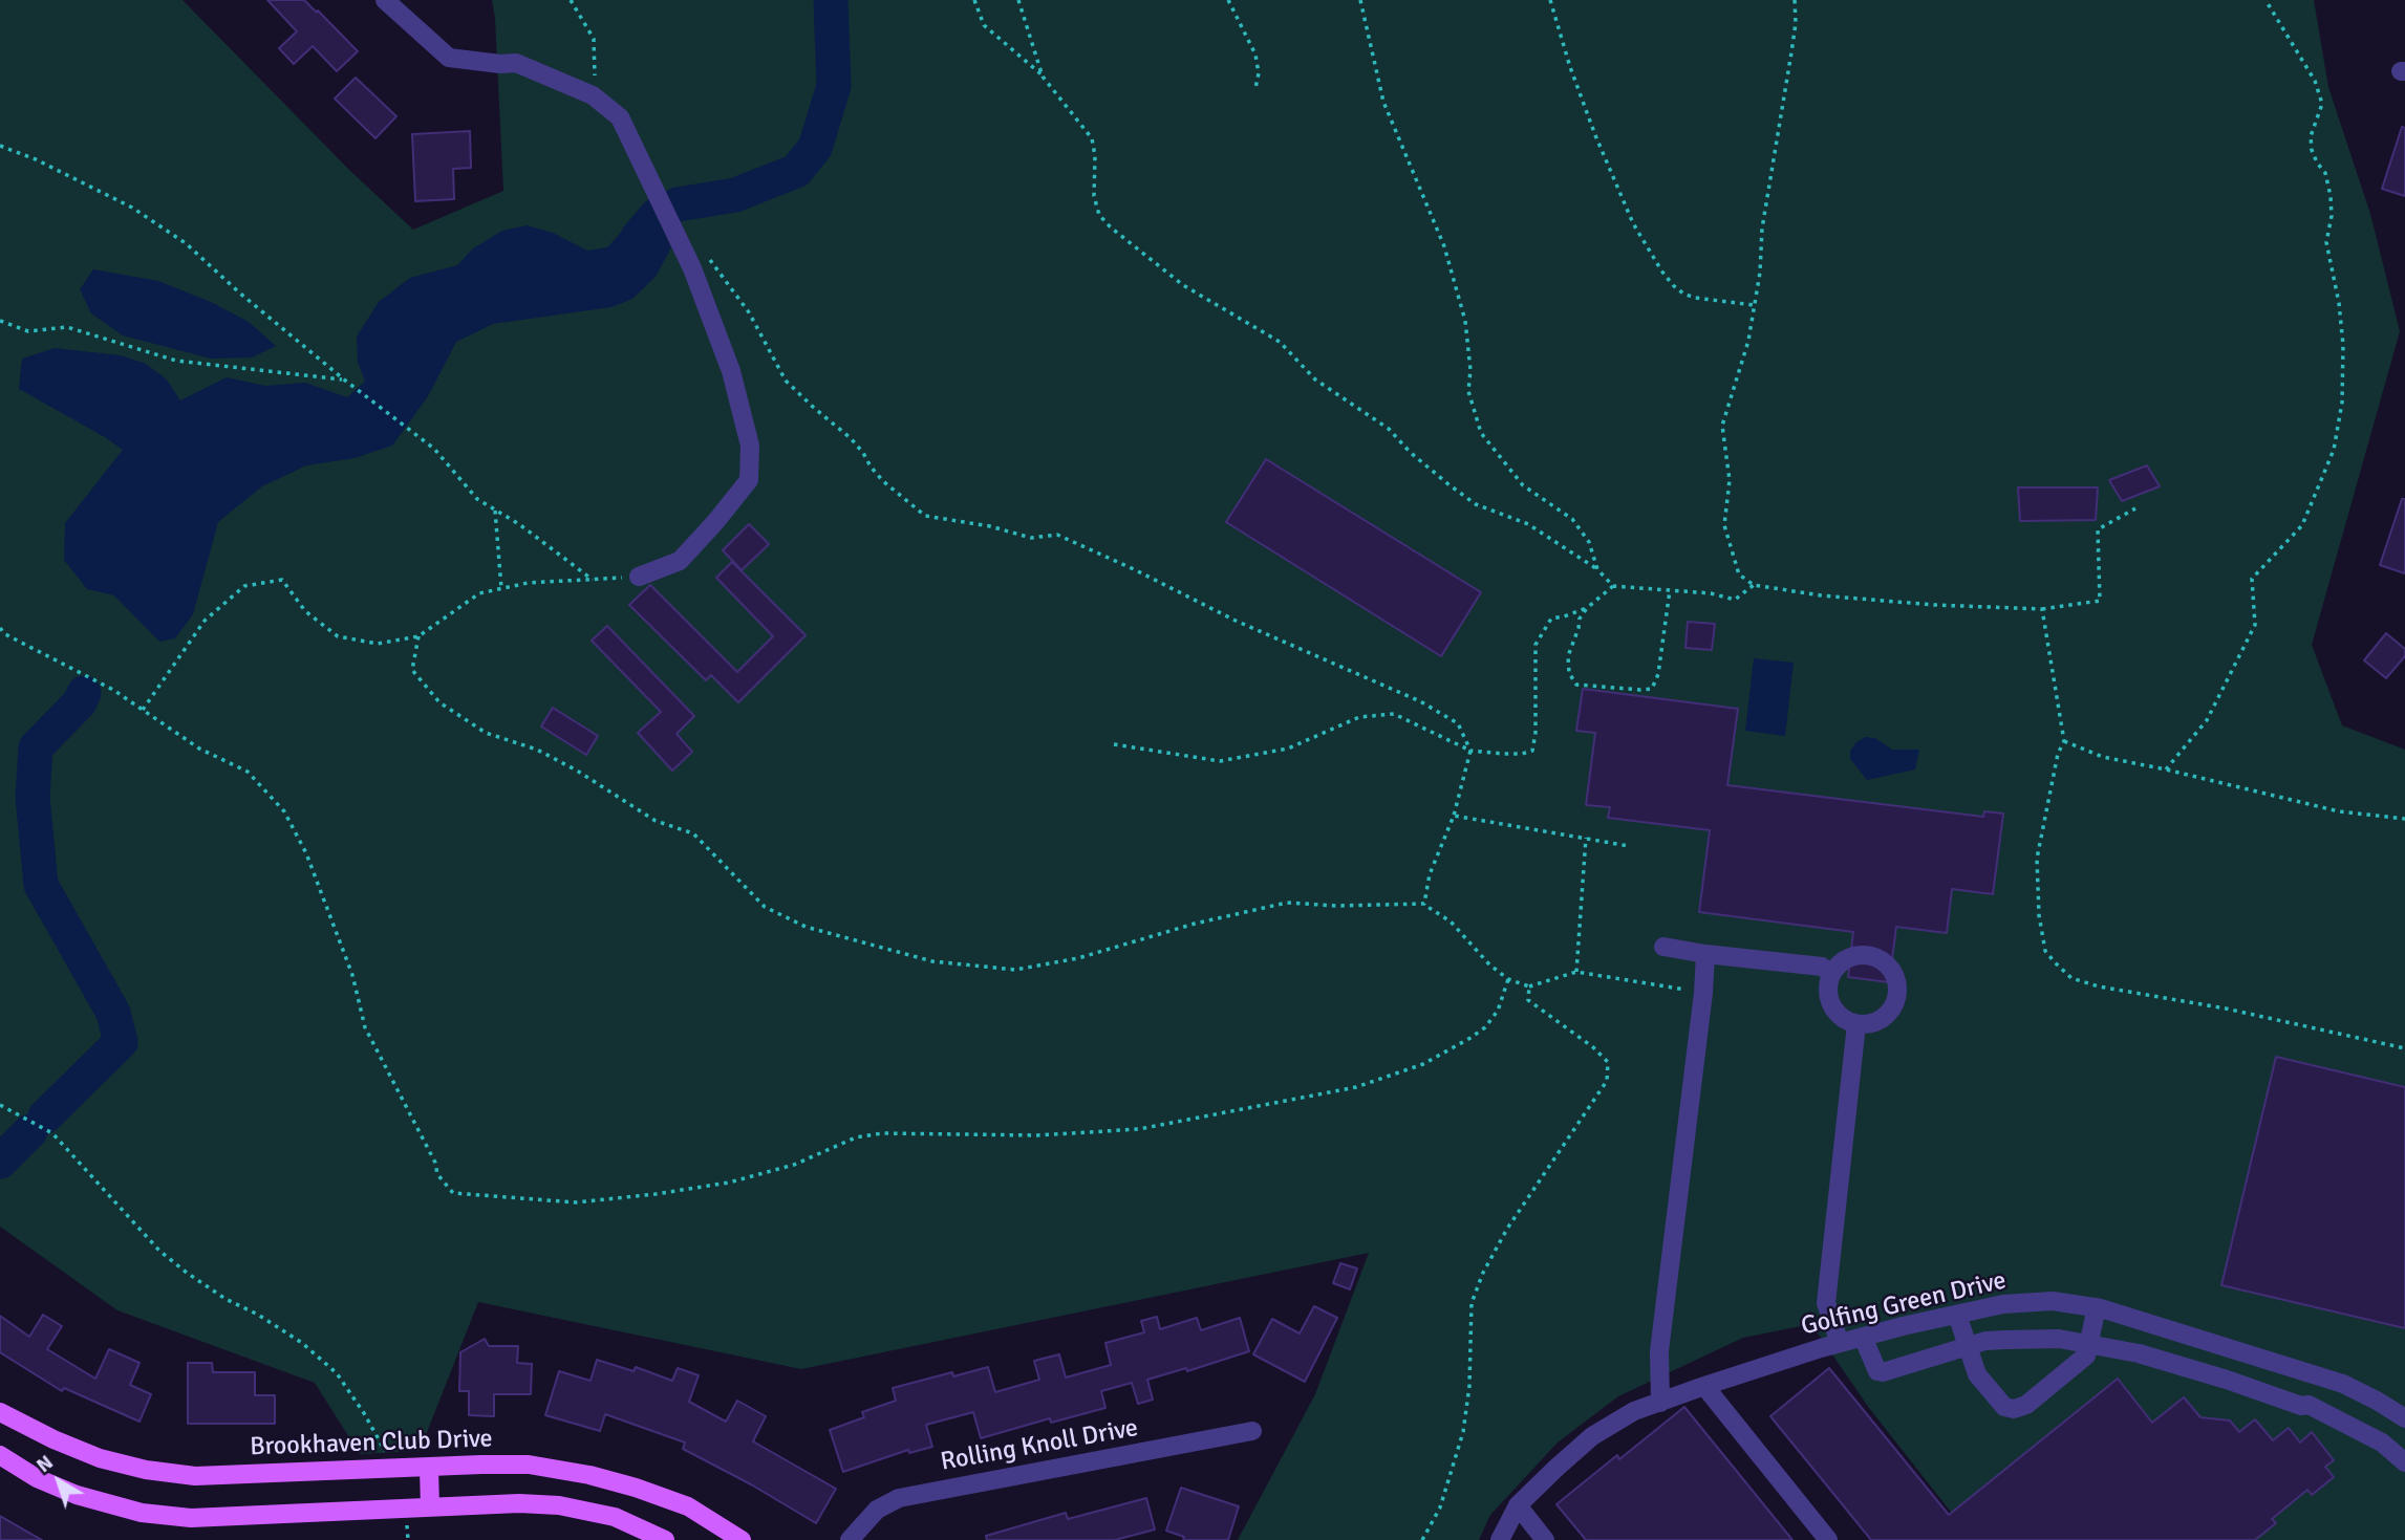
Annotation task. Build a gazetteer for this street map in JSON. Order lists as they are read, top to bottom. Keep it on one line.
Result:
{"streets":{"main road":["Brookhaven Club Drive"],"street":["Golfing Green Drive","Rolling Knoll Drive"]},"north":"top left"}
